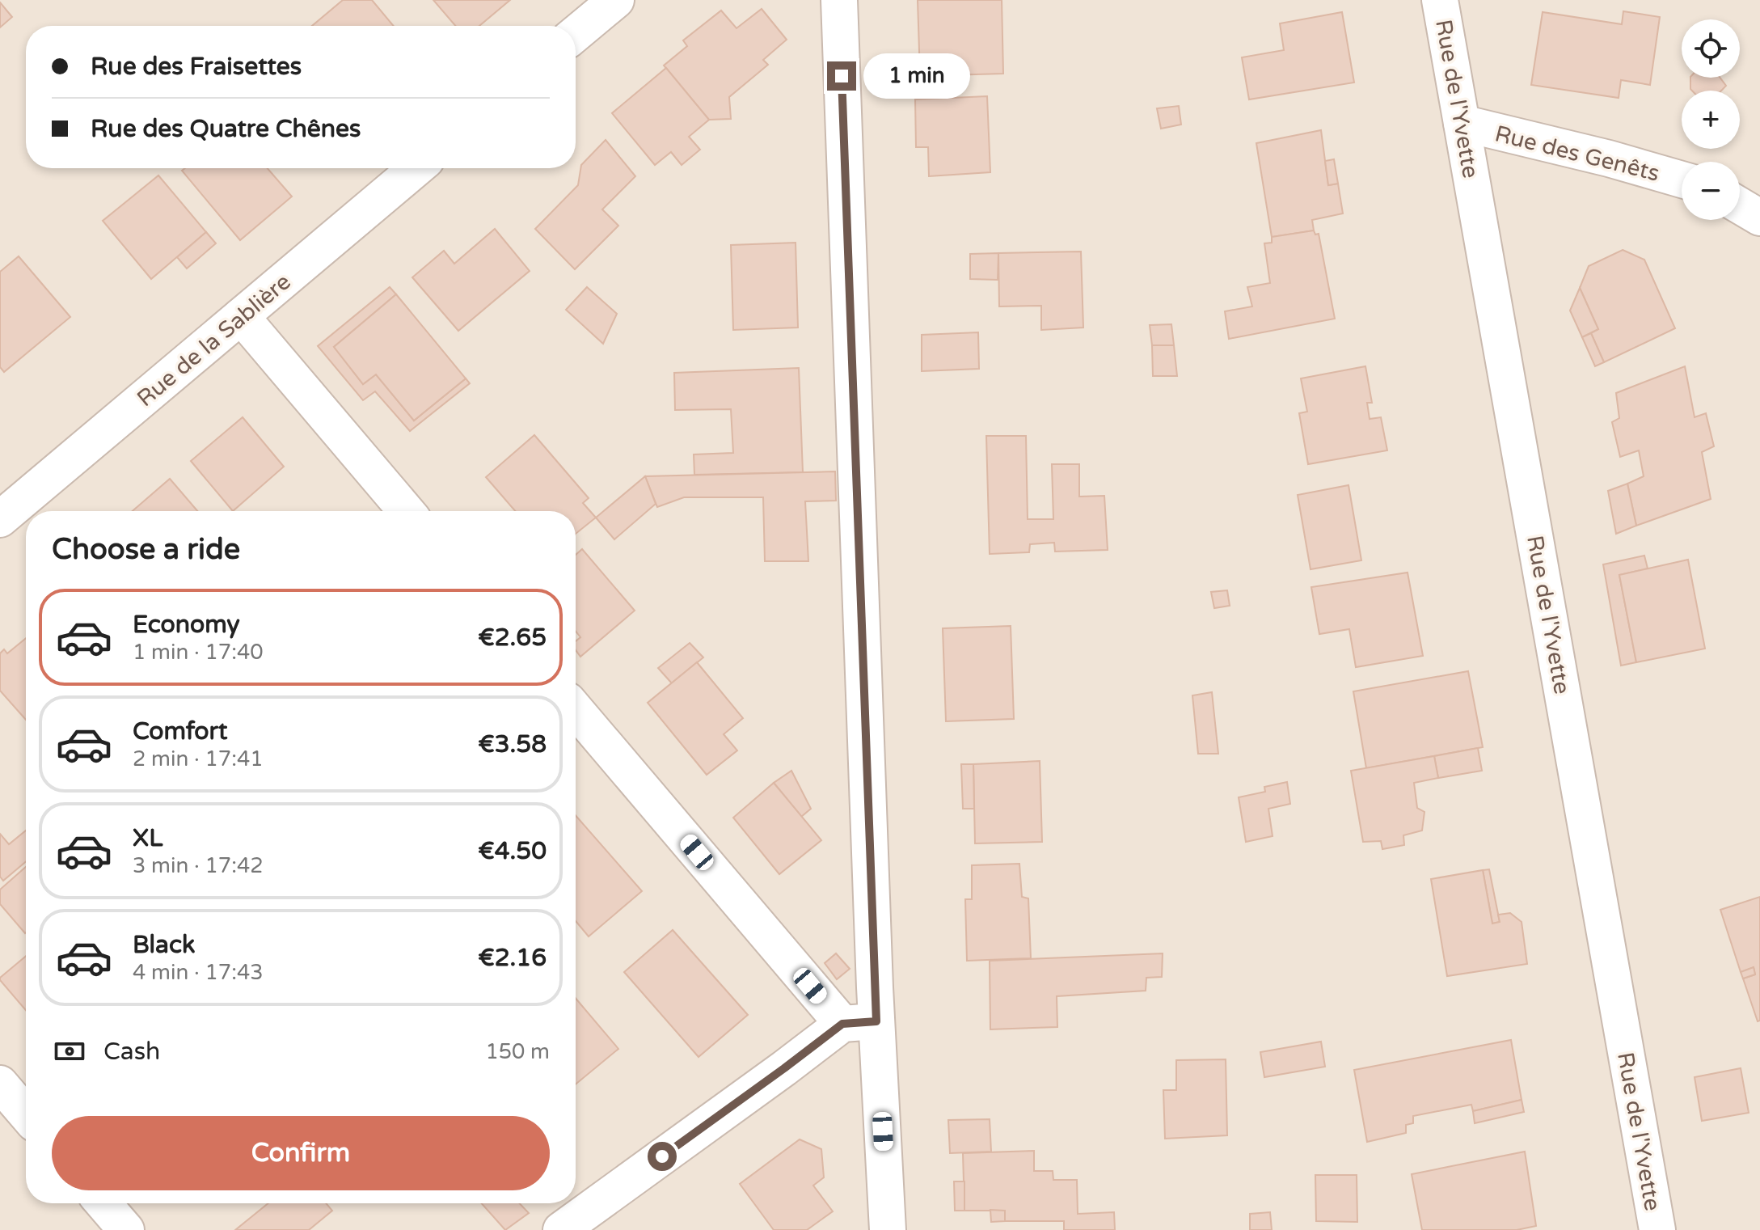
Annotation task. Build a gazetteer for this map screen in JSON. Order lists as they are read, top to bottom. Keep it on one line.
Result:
{"streets":{"street":["Rue de l'Yvette","Rue des Genêts","Rue de la Sablière"]},"crossings":[["Rue de l'Yvette","Rue des Genêts"]],"page":{"map_buttons":["+","−"],"banner":["Rue des Fraisettes","Rue des Quatre Chênes"],"bubble":"1 min","heading":"Choose a ride","list":[{"name":"Economy","note":"1 min · 17:40","value":"€2.65"},{"name":"Comfort","note":"2 min · 17:41","value":"€3.58"},{"name":"XL","note":"3 min · 17:42","value":"€4.50"},{"name":"Black","note":"4 min · 17:43","value":"€2.16"}],"pay":["Cash","150 m"],"buttons":"Confirm"}}
